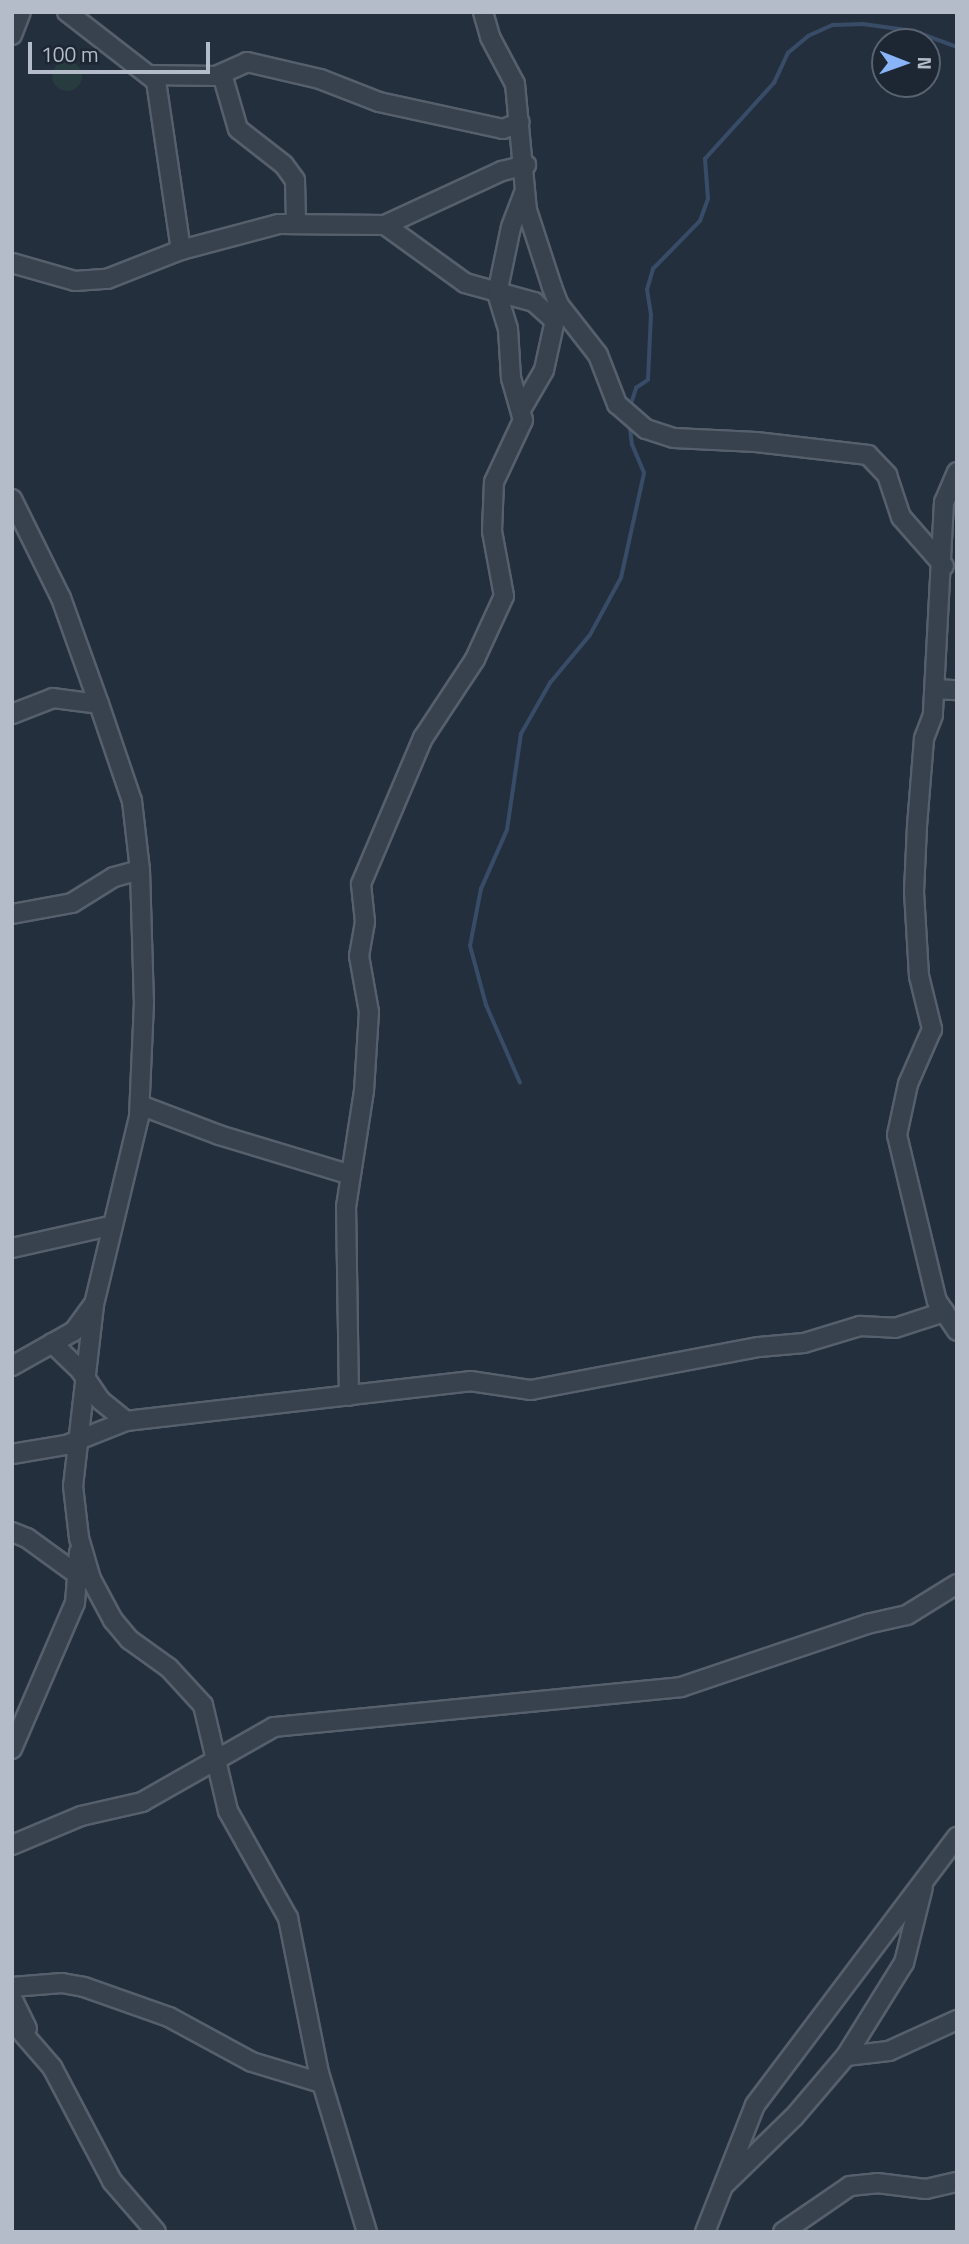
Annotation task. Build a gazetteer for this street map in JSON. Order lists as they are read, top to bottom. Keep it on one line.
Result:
{"scale_bar":"100 m","north":"right"}
